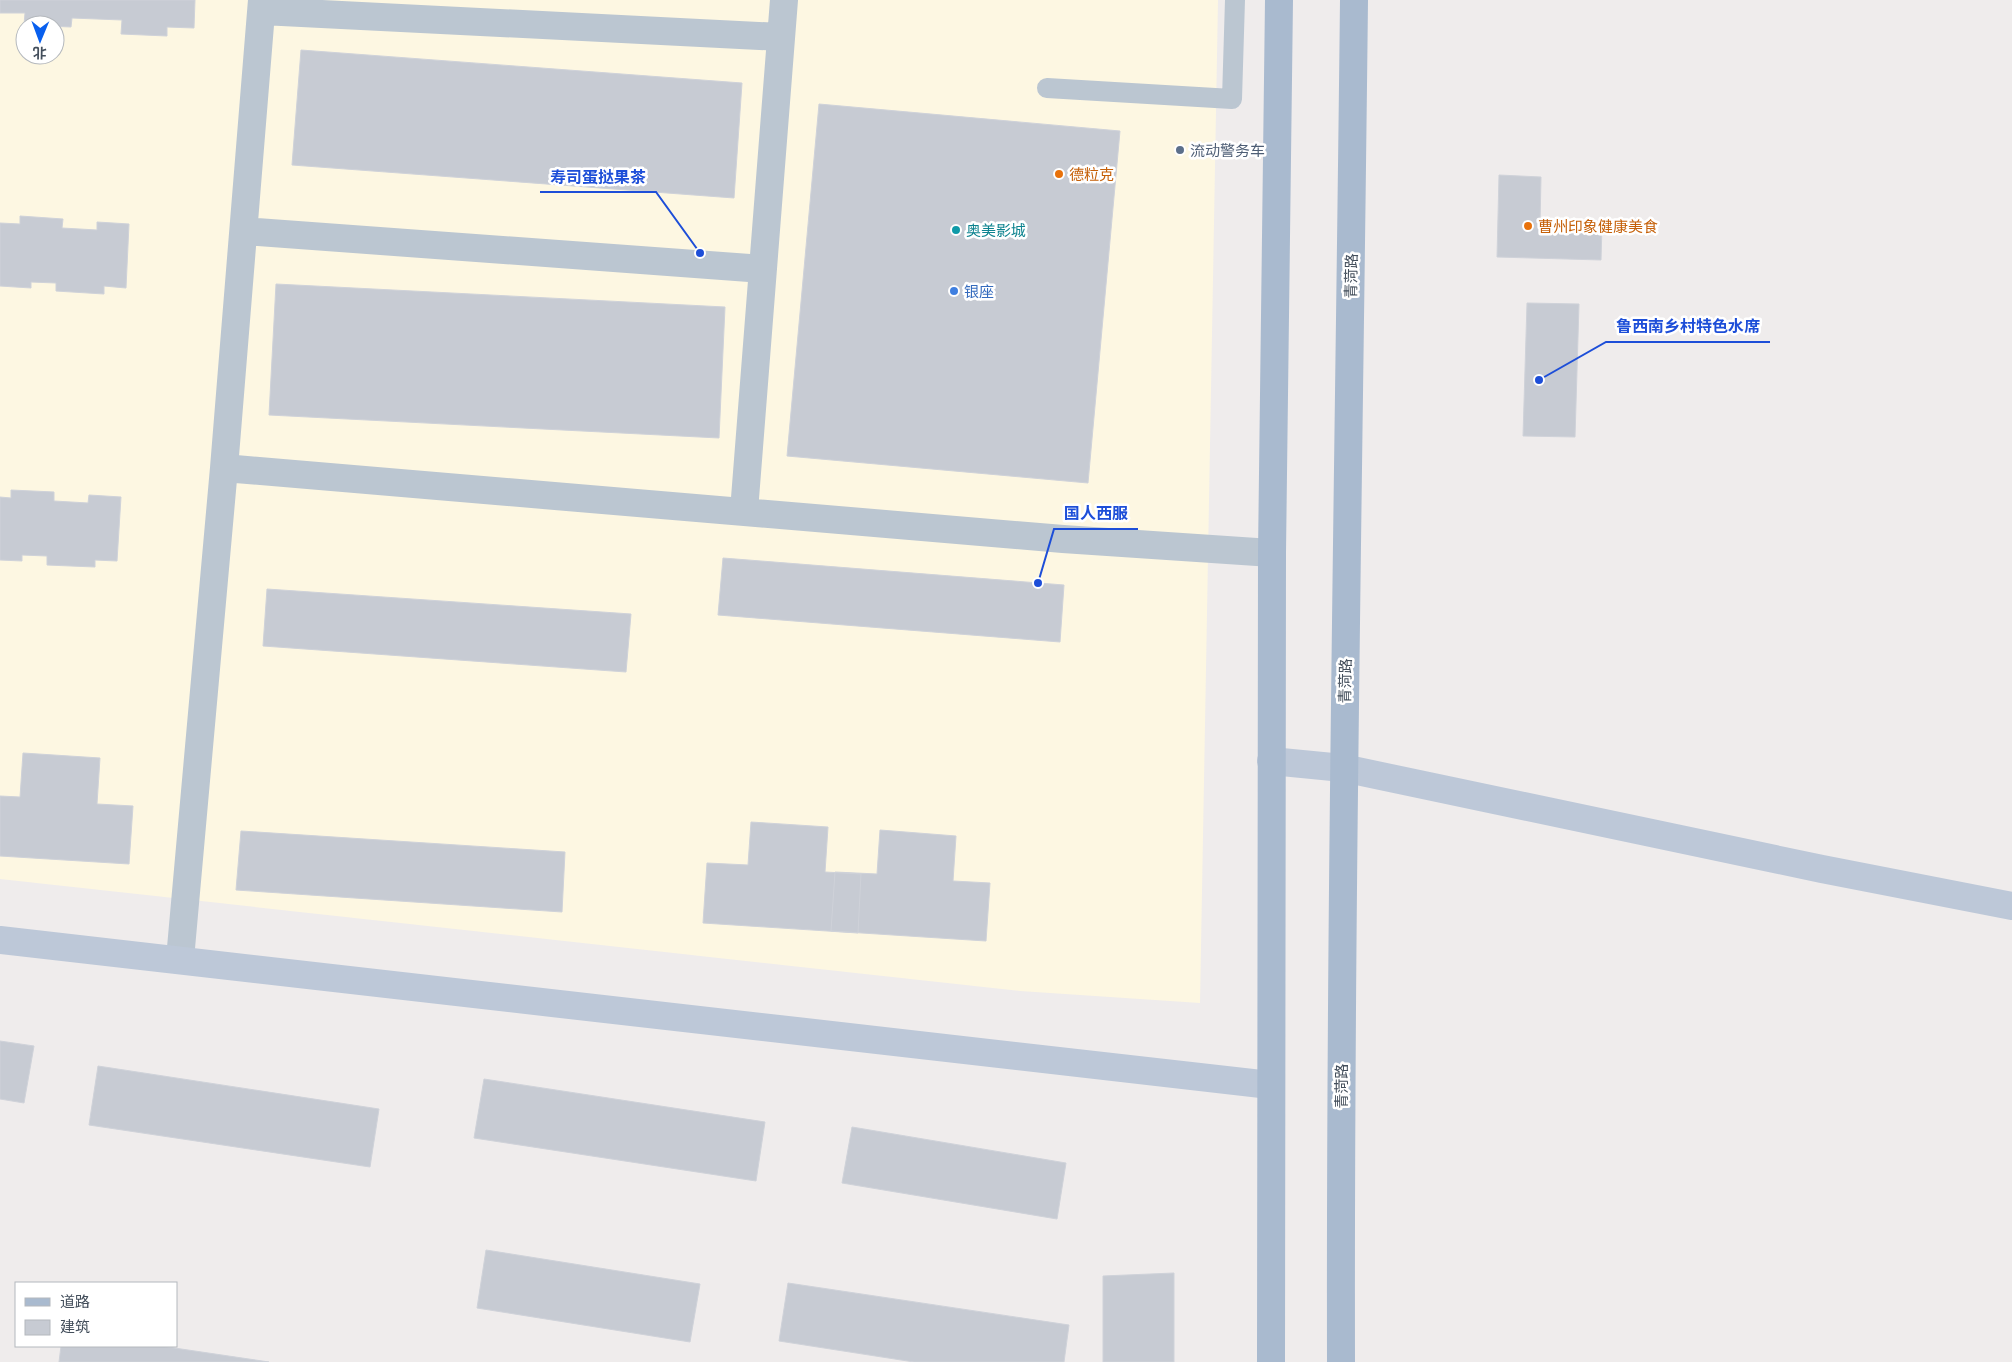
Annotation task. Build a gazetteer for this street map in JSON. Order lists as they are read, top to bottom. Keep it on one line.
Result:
{"streets":{"main road":["青菏路"]},"places":["流动警务车","德粒克","曹州印象健康美食","奥美影城","寿司蛋挞果茶","银座","鲁西南乡村特色水席","国人西服"],"legend":["道路","建筑"],"north":"bottom"}
